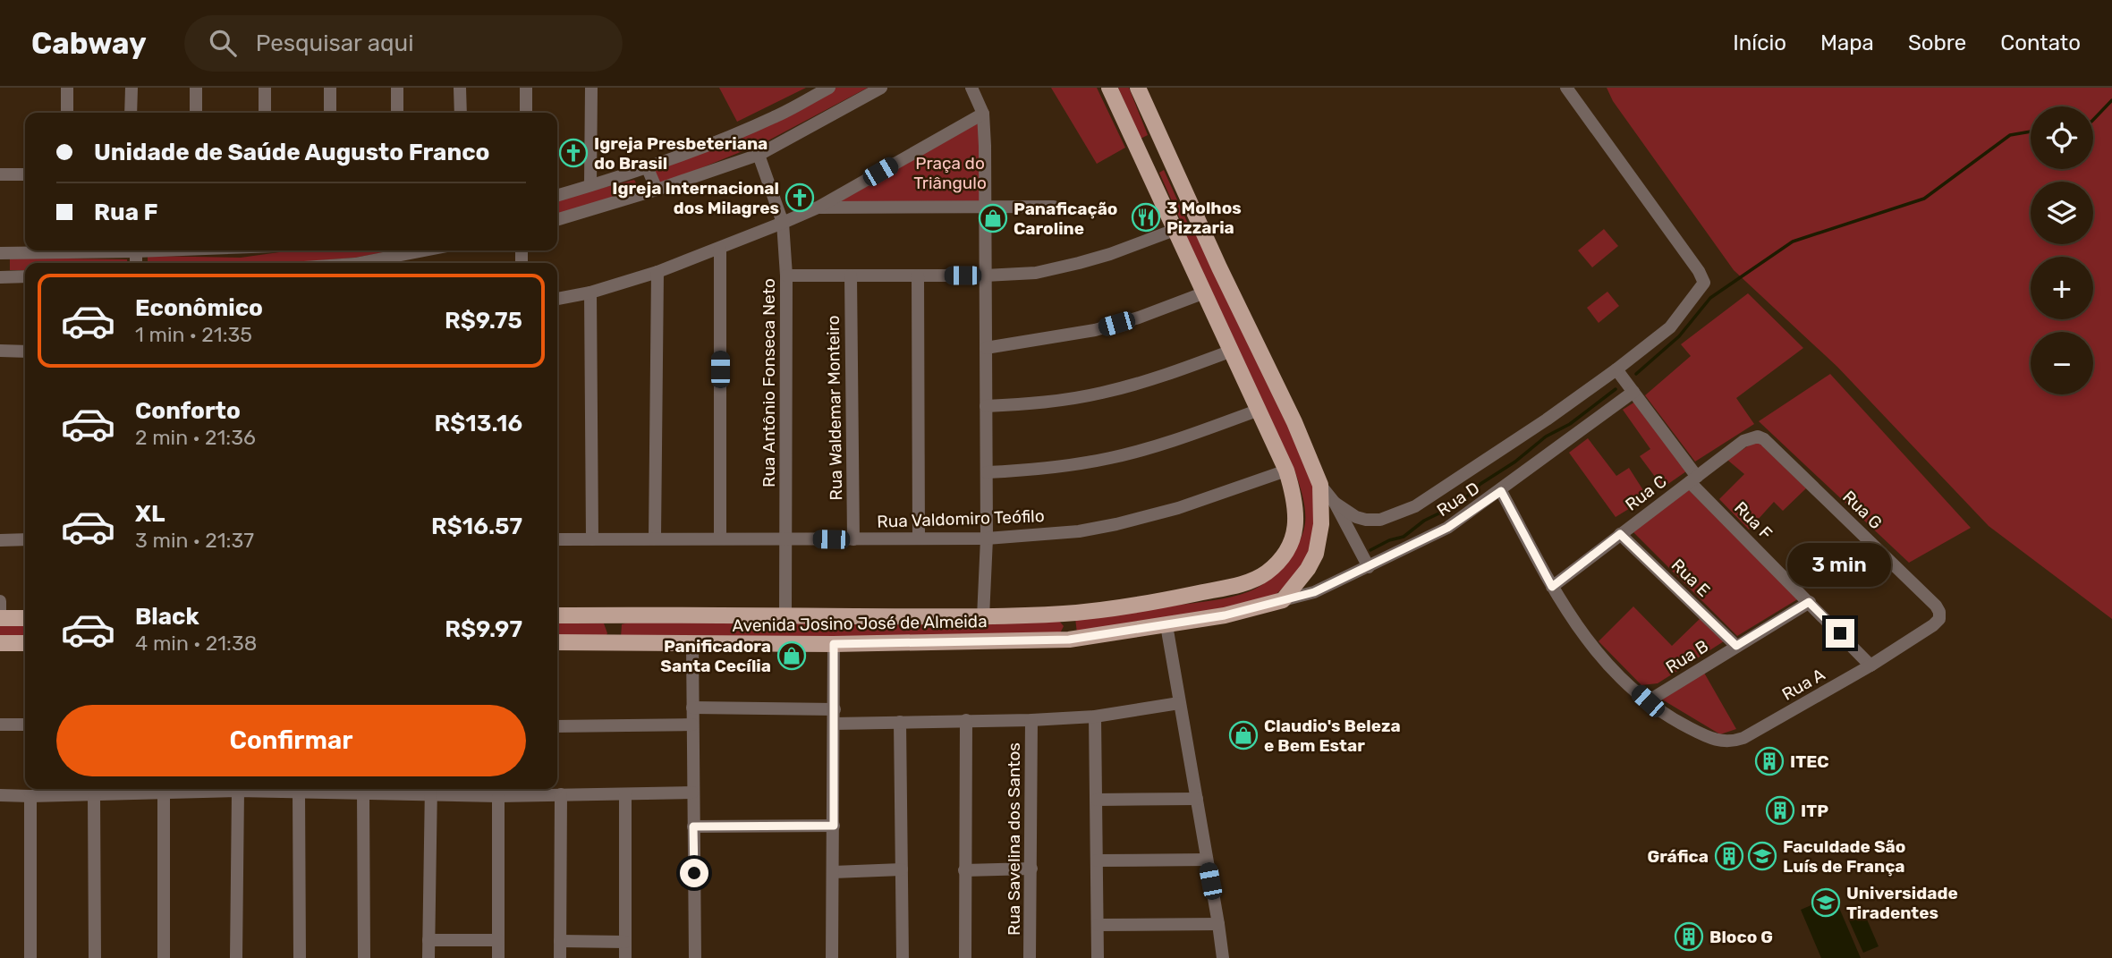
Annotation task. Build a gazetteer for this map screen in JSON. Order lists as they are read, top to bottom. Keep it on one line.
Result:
{"streets":{"main road":["Avenida Josino José de Almeida"],"street":["Rua Antônio Fonseca Neto","Rua Waldemar Monteiro","Rua C","Rua D","Rua G","Rua Valdomiro Teófilo","Rua F","Rua E","Rua B","Rua A","Rua Savelina dos Santos"]},"crossings":[["Rua Antônio Fonseca Neto","Rua Valdomiro Teófilo"],["Rua Antônio Fonseca Neto","Avenida Josino José de Almeida"],["Rua Waldemar Monteiro","Rua Valdomiro Teófilo"],["Rua C","Rua G"],["Rua C","Rua F"],["Rua C","Rua E"],["Rua D","Rua F"],["Rua D","Avenida Josino José de Almeida"],["Rua G","Rua A"],["Rua Valdomiro Teófilo","Avenida Josino José de Almeida"],["Rua F","Rua B"],["Rua F","Rua A"],["Rua E","Rua B"],["Rua B","Rua A"]],"parks":["Praça do Triângulo"],"places":{"church":["Igreja Presbeteriana do Brasil","Igreja Internacional dos Milagres"],"restaurant":["3 Molhos Pizzaria"],"shop":["Panaficação Caroline","Panificadora Santa Cecília","Claudio's Beleza e Bem Estar"],"building":["ITEC","ITP","Gráfica","Bloco G"],"school or university":["Faculdade São Luís de França","Universidade Tiradentes"]},"page":{"header":"Cabway","search":"Pesquisar aqui","nav":["Início","Mapa","Sobre","Contato"],"map_buttons":["+","−"],"banner":["Unidade de Saúde Augusto Franco","Rua F"],"list":[{"name":"Econômico","note":"1 min · 21:35","value":"R$9.75"},{"name":"Conforto","note":"2 min · 21:36","value":"R$13.16"},{"name":"XL","note":"3 min · 21:37","value":"R$16.57"},{"name":"Black","note":"4 min · 21:38","value":"R$9.97"}],"bubble":"3 min","buttons":"Confirmar"}}
